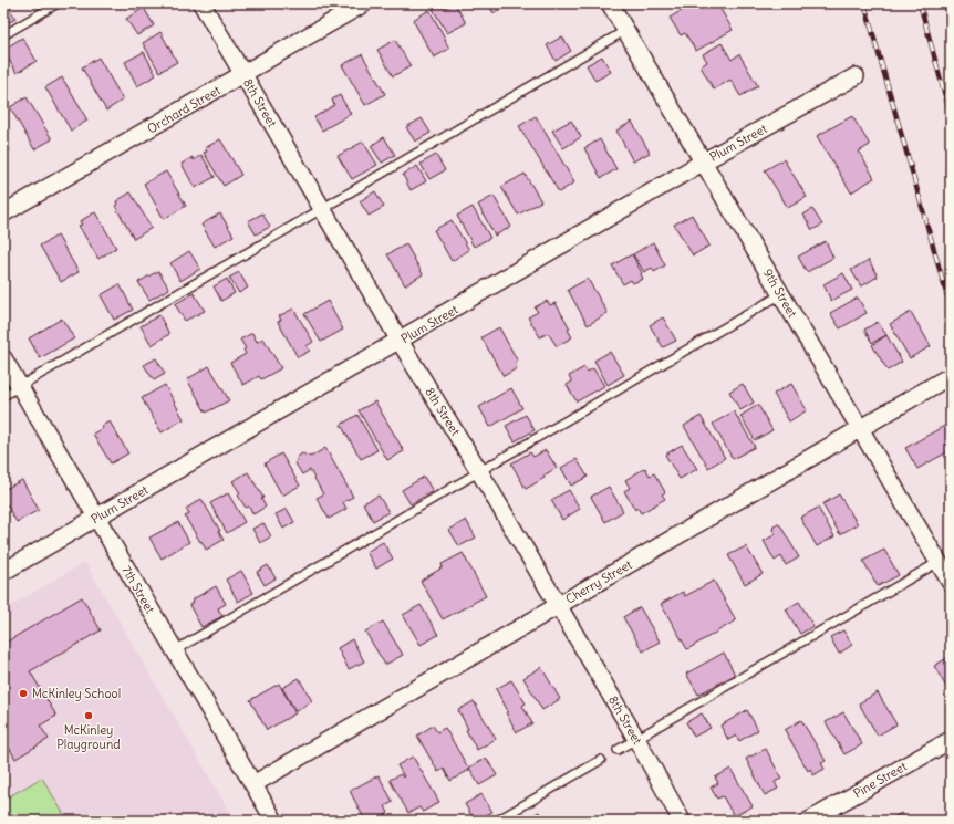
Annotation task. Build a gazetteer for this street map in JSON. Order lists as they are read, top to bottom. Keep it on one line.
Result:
{"streets":{"street":["8th Street","Orchard Street","Plum Street","9th Street","Cherry Street","7th Street","Pine Street"]},"crossings":[["8th Street","Orchard Street"],["8th Street","Plum Street"],["8th Street","Cherry Street"],["Plum Street","9th Street"],["Plum Street","7th Street"],["9th Street","Cherry Street"],["Cherry Street","7th Street"]],"places":["McKinley School","McKinley Playground"]}
